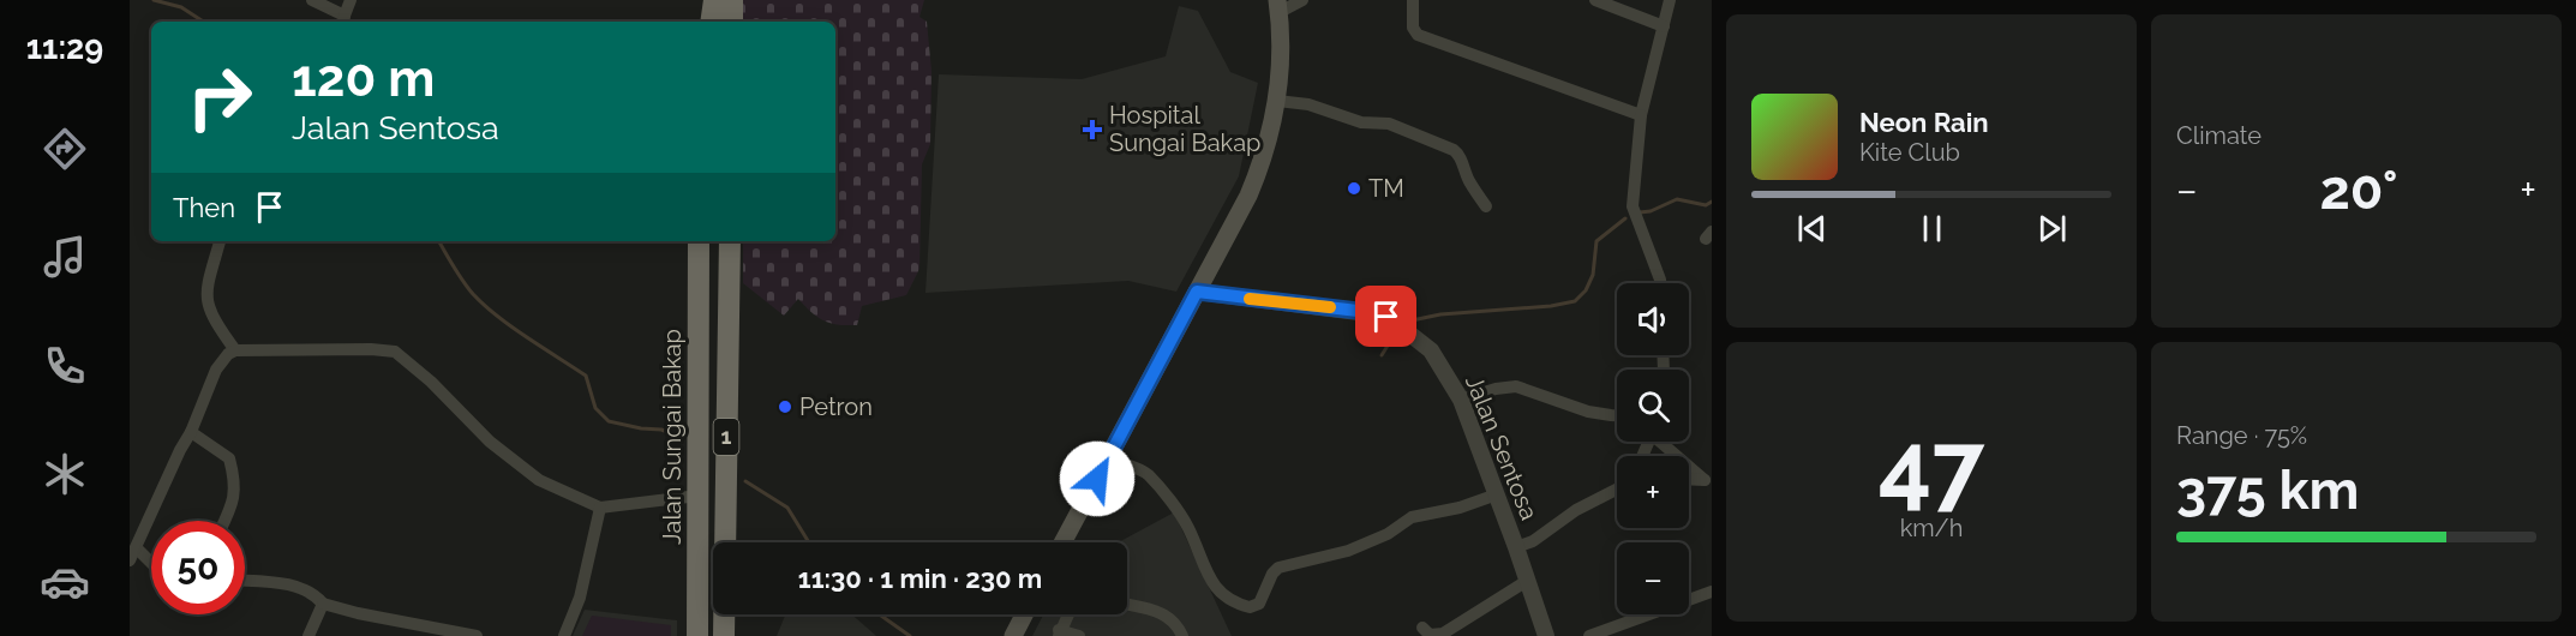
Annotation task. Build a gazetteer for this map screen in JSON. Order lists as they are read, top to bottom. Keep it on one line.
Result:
{"streets":{"highway":["Jalan Sungai Bakap","1"],"street":["Jalan Sentosa"]},"places":{"health":["Hospital Sungai Bakap"],"other":["TM","Petron"]},"page":{"tabs":"11:29","tile":["Climate",["47","km/h"],["Range · 75%","375 km"]],"turn":["120 m","Jalan Sentosa"],"song":["Neon Rain","Kite Club"],"heat":["−","20°","+"],"then":"Then","map_buttons":["+","−"],"limit":"50","trip":"11:30 · 1 min · 230 m"}}
